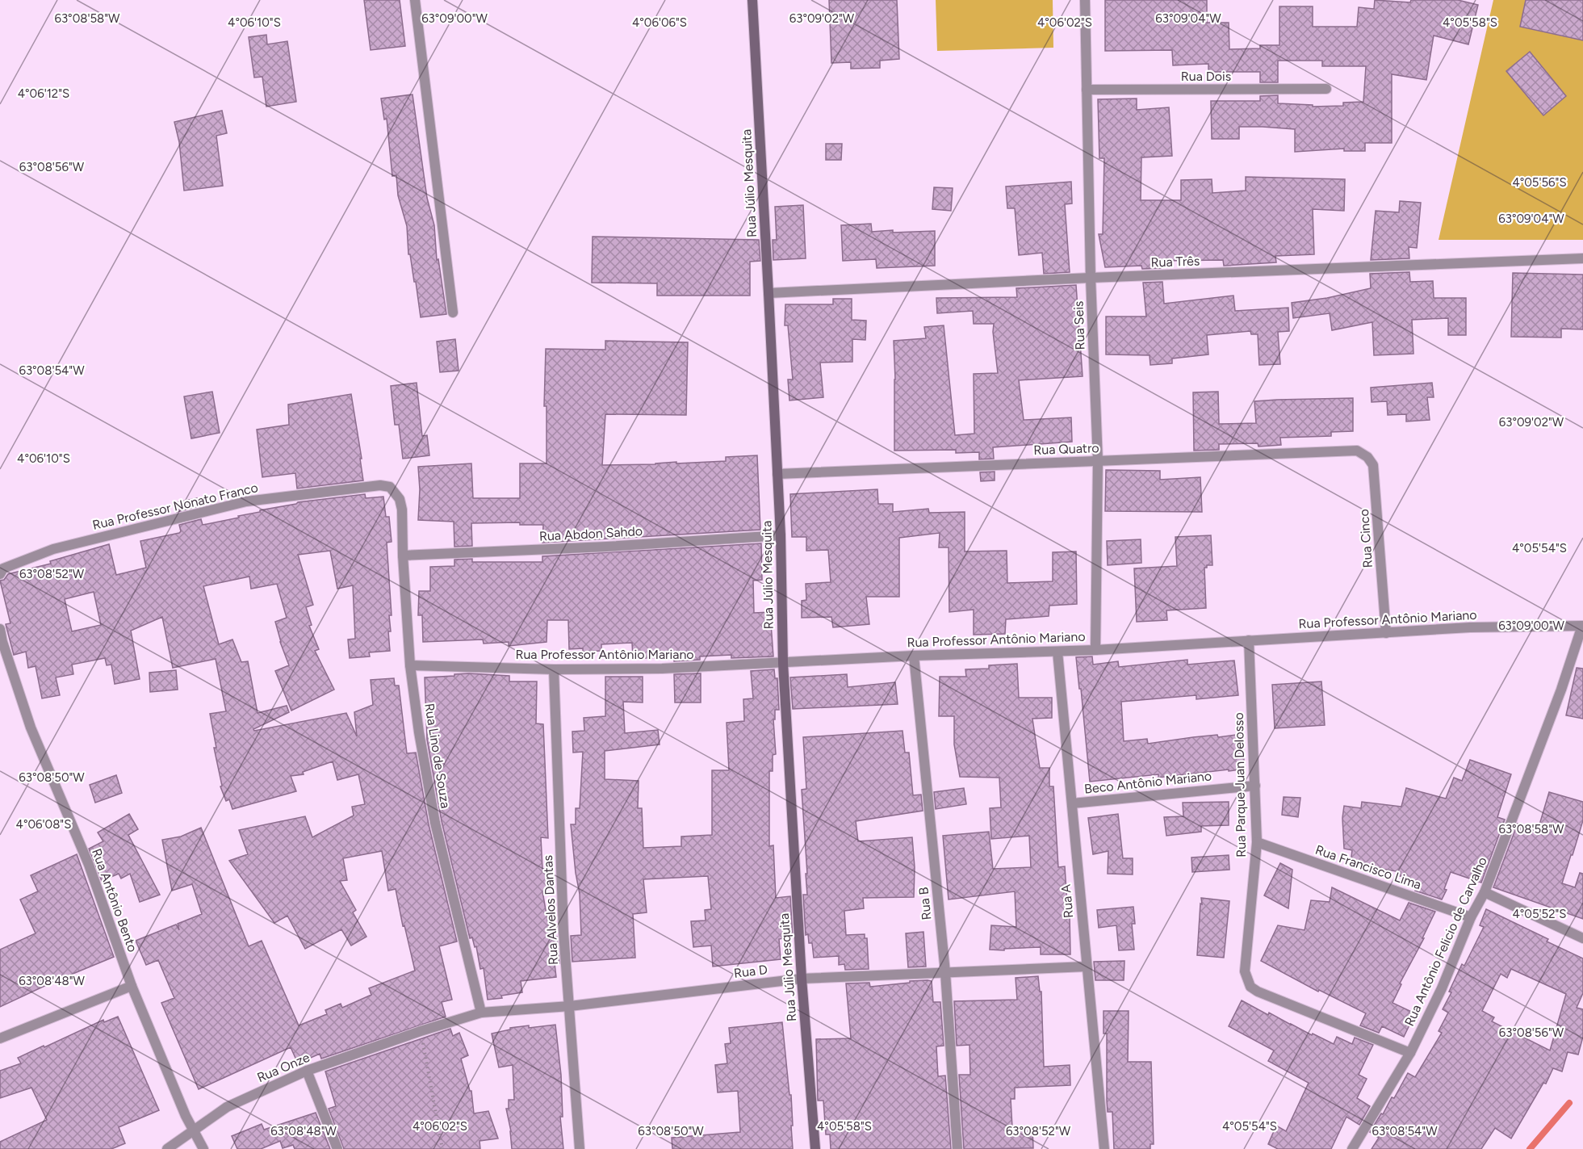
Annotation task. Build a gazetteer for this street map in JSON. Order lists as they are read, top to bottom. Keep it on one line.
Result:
{"streets":{"street":["Rua Dois","Rua Júlio Mesquita","Rua Três","Rua Seis","Rua Quatro","Rua Professor Nonato Franco","Rua Abdon Sahdo","Rua Cinco","Rua Professor Antônio Mariano","Rua Lino de Souza","Beco Antônio Mariano","Rua Parque Juan Delosso","Rua Francisco Lima","Rua Antônio Bento","Rua A","Rua B","Rua Alvelos Dantas","Rua Antônio Felicio de Carvalho","Rua D","Rua Onze"]},"crossings":[["Rua Dois","Rua Seis"],["Rua Júlio Mesquita","Rua Três"],["Rua Júlio Mesquita","Rua Quatro"],["Rua Júlio Mesquita","Rua Abdon Sahdo"],["Rua Júlio Mesquita","Rua Professor Antônio Mariano"],["Rua Júlio Mesquita","Rua D"],["Rua Três","Rua Seis"],["Rua Seis","Rua Quatro"],["Rua Seis","Rua Professor Antônio Mariano"],["Rua Quatro","Rua Cinco"],["Rua Professor Nonato Franco","Rua Lino de Souza"],["Rua Abdon Sahdo","Rua Lino de Souza"],["Rua Cinco","Rua Professor Antônio Mariano"],["Rua Professor Antônio Mariano","Rua Lino de Souza"],["Rua Professor Antônio Mariano","Rua Parque Juan Delosso"],["Rua Professor Antônio Mariano","Rua A"],["Rua Professor Antônio Mariano","Rua B"],["Rua Professor Antônio Mariano","Rua Alvelos Dantas"],["Rua Professor Antônio Mariano","Rua Antônio Felicio de Carvalho"],["Rua Lino de Souza","Rua D"],["Beco Antônio Mariano","Rua Parque Juan Delosso"],["Beco Antônio Mariano","Rua A"],["Rua Parque Juan Delosso","Rua Francisco Lima"],["Rua Parque Juan Delosso","Rua Antônio Felicio de Carvalho"],["Rua Francisco Lima","Rua Antônio Felicio de Carvalho"],["Rua Antônio Bento","Rua Onze"],["Rua A","Rua D"],["Rua B","Rua D"],["Rua Alvelos Dantas","Rua D"],["Rua D","Rua Onze"]],"coordinates":["63°09'02\"W","63°08'58\"W","63°09'00\"W","63°09'04\"W","4°06'10\"S","4°06'06\"S","4°06'02\"S","4°05'58\"S","4°06'12\"S","63°08'56\"W","4°05'56\"S","63°08'54\"W","4°05'54\"S","63°08'52\"W","63°08'50\"W","4°06'08\"S","4°05'52\"S","63°08'48\"W"]}
